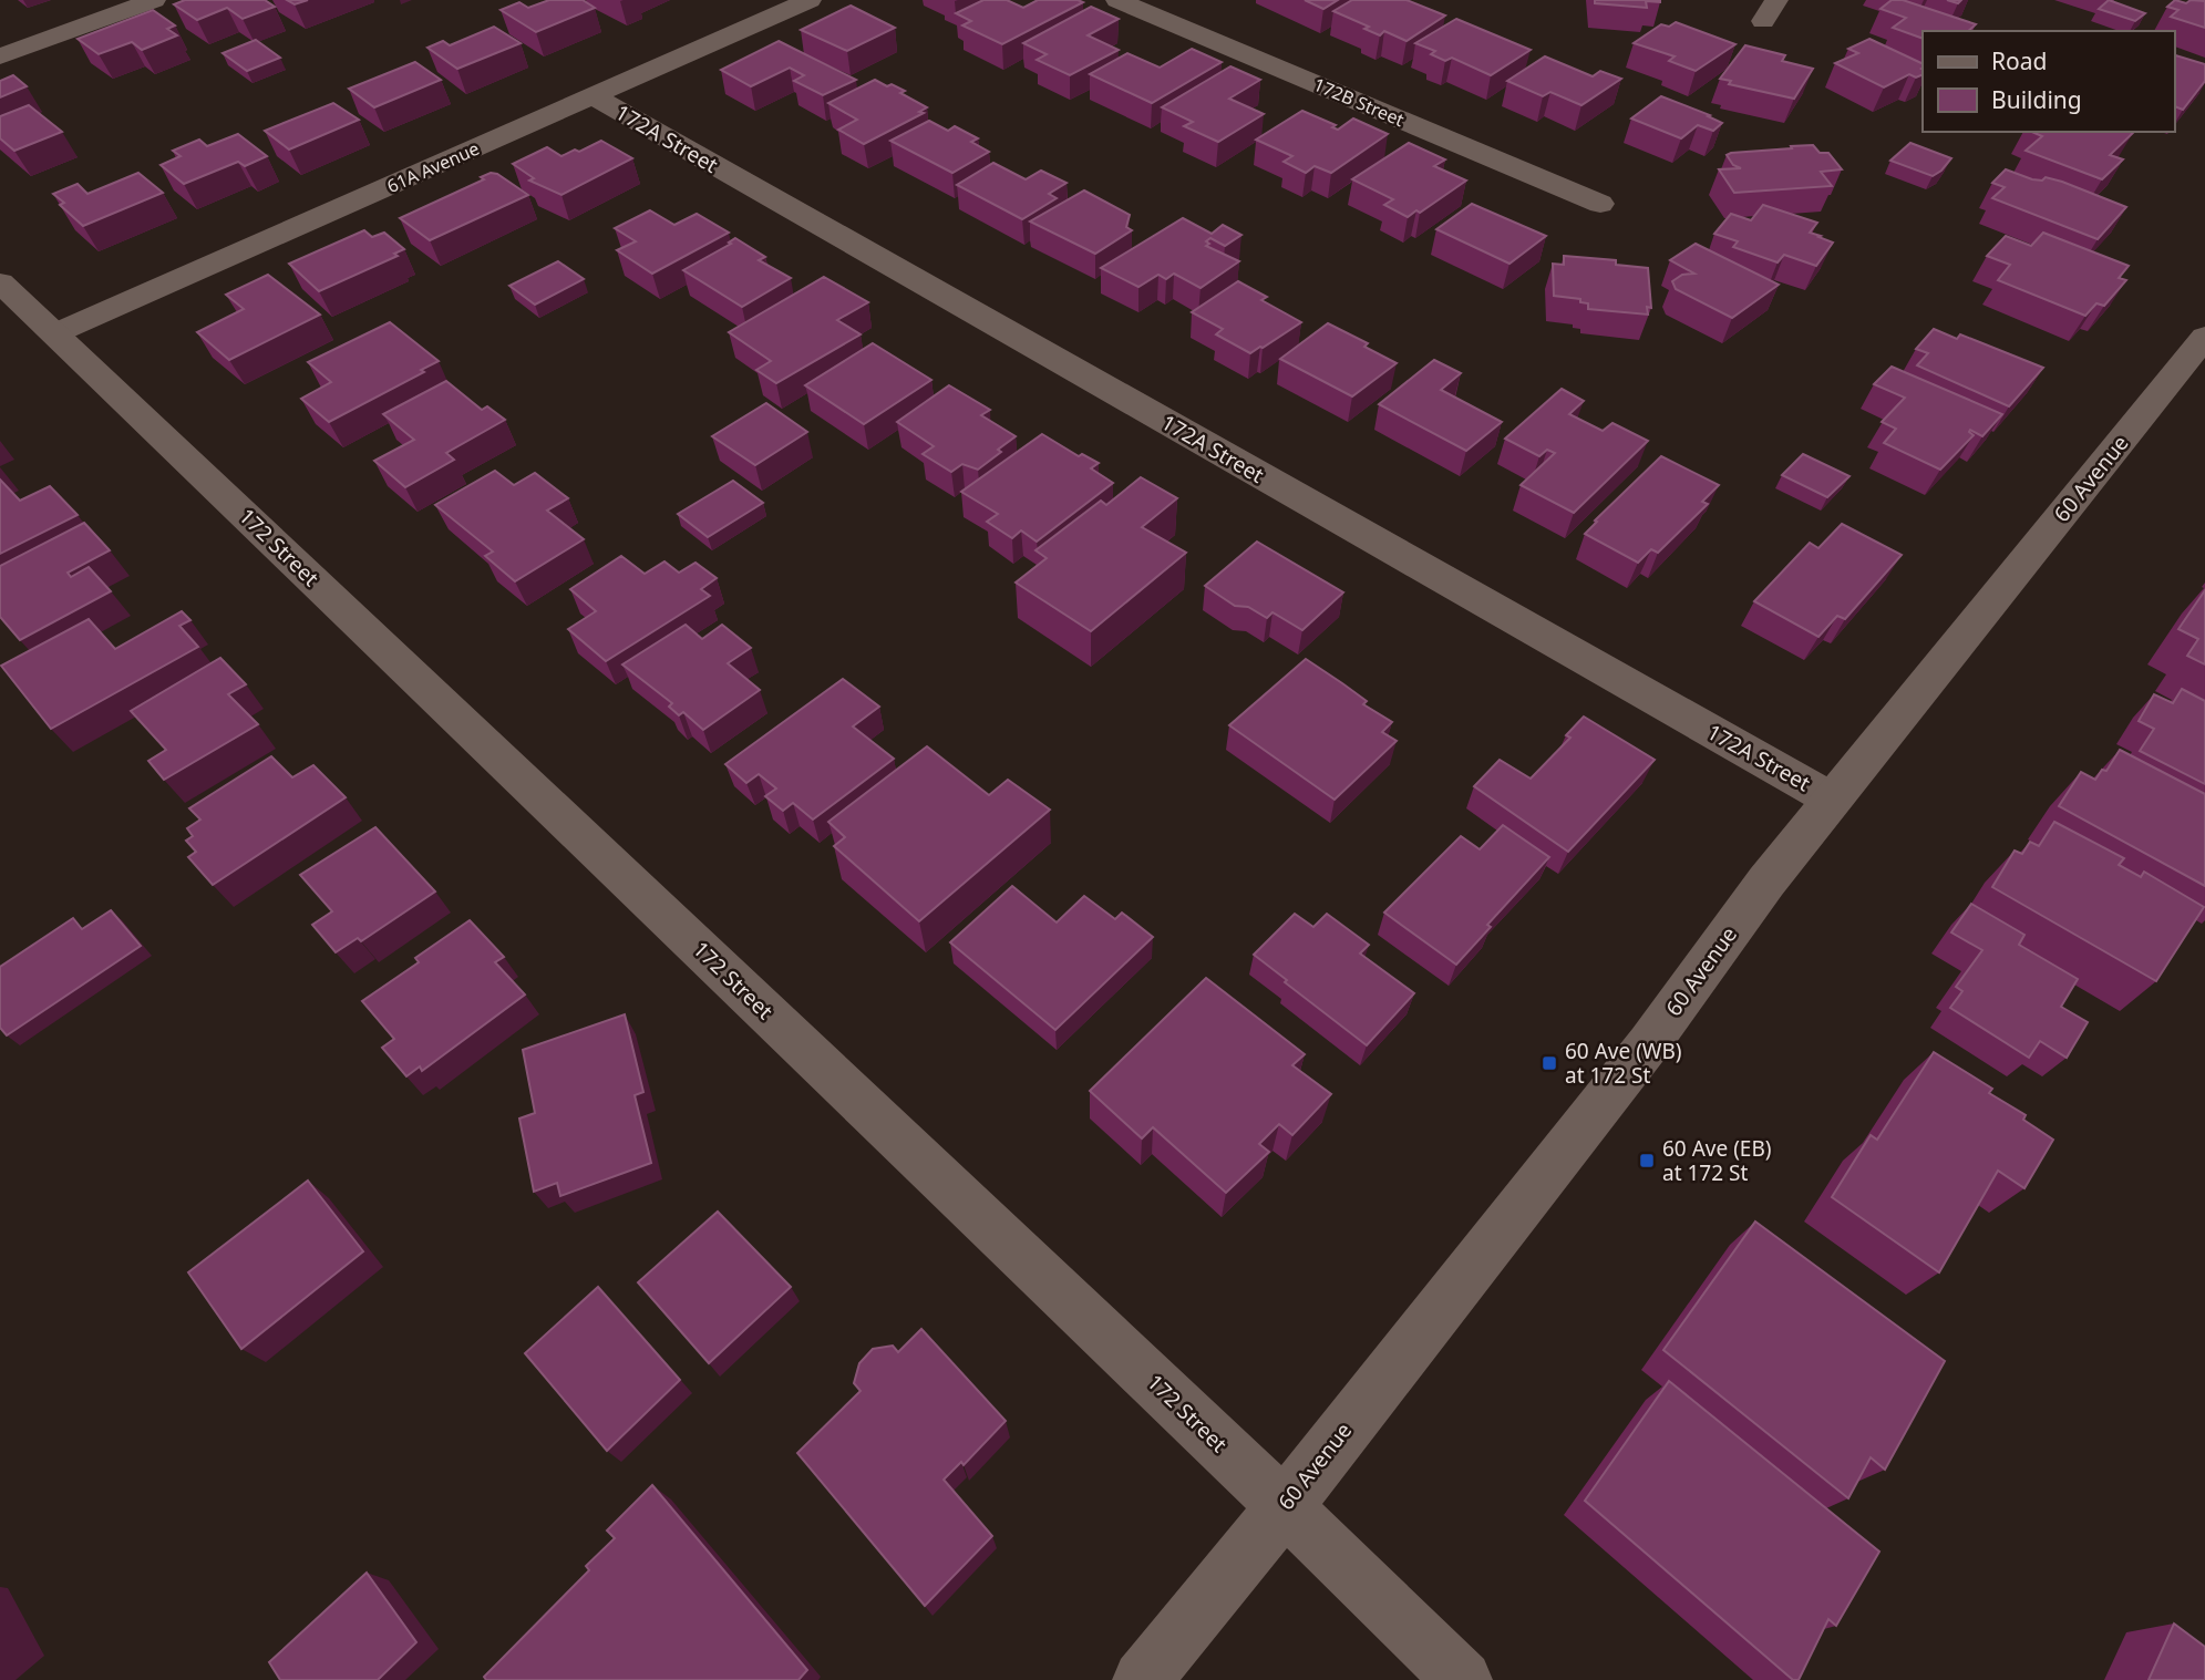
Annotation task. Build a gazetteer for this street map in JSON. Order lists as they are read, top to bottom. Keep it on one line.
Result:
{"streets":{"street":["172B Street","172A Street","61A Avenue","60 Avenue","172 Street"]},"crossings":[["172A Street","61A Avenue"],["172A Street","60 Avenue"],["61A Avenue","172 Street"],["60 Avenue","172 Street"]],"places":{"transit":["60 Ave (WB) at 172 St","60 Ave (EB) at 172 St"]},"legend":["Road","Building"]}
